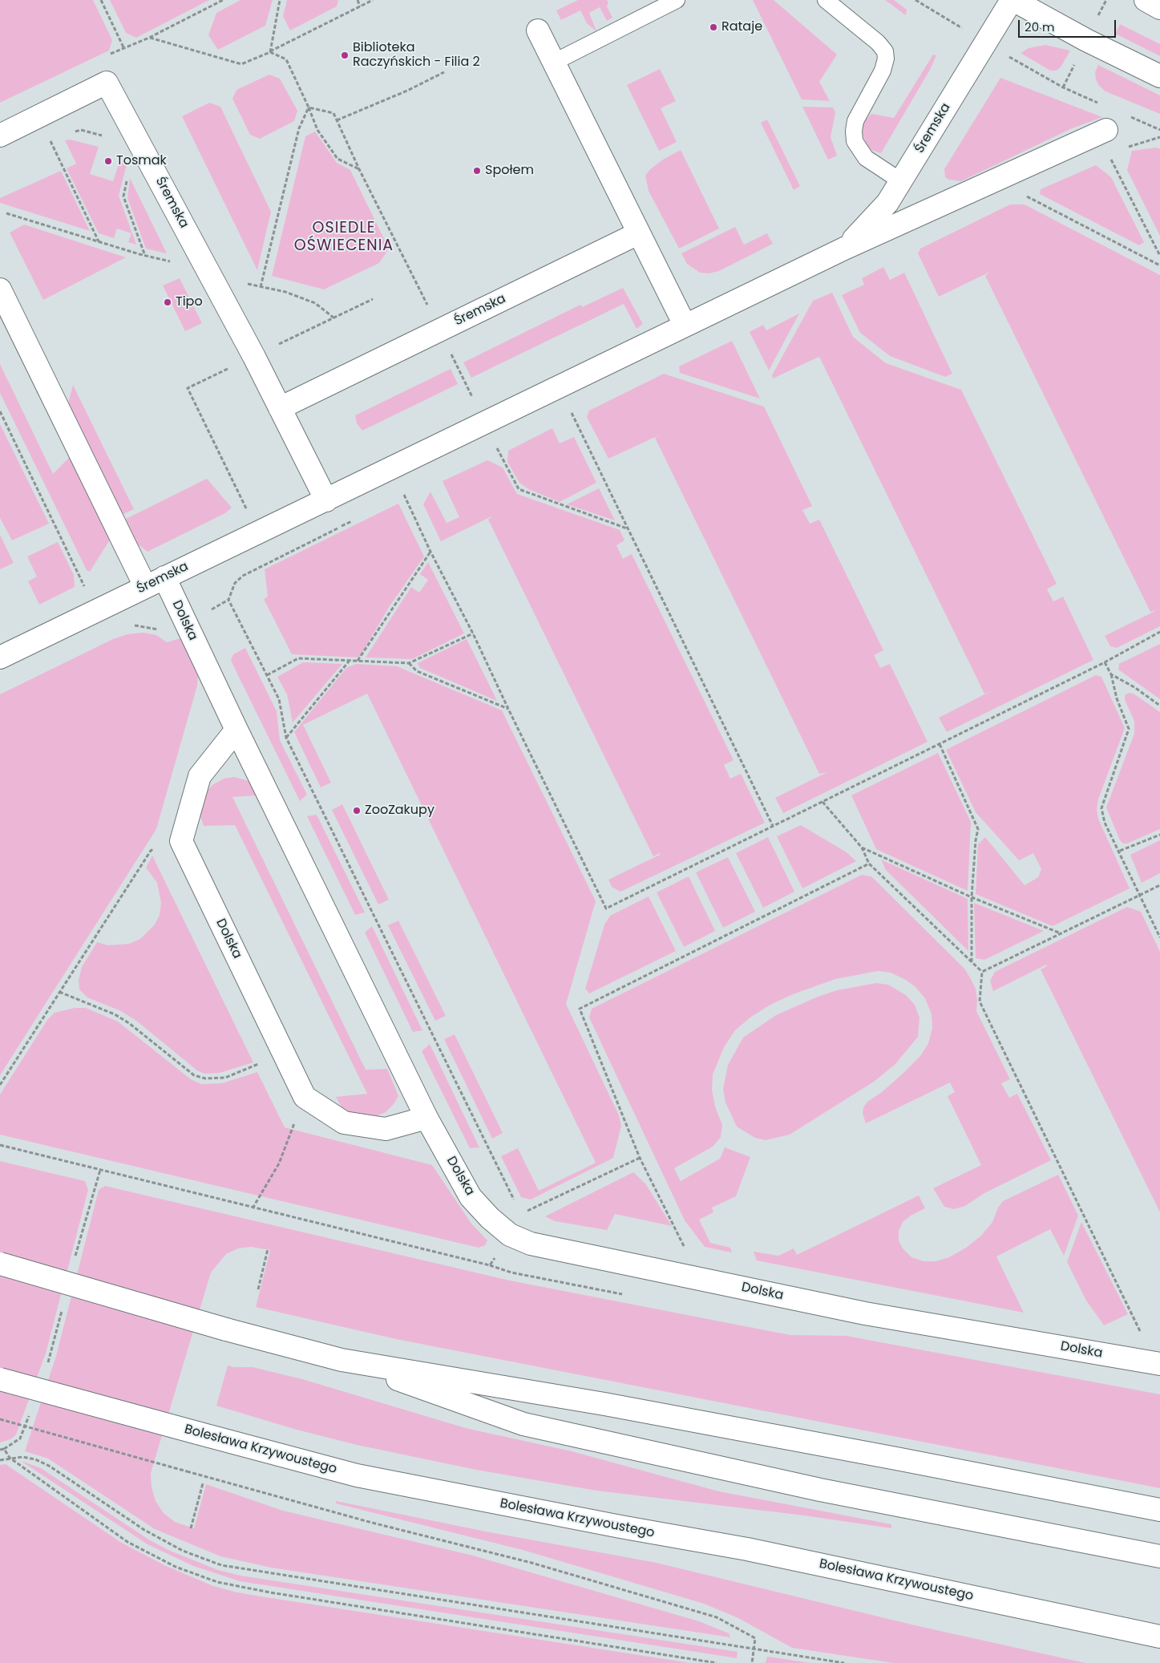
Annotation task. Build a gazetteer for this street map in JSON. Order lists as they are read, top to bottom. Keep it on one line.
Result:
{"streets":{"street":["Śremska","Dolska","Bolesława Krzywoustego"]},"crossings":[["Śremska","Dolska"]],"districts":["OSIEDLE OŚWIECENIA"],"places":["Rataje","Biblioteka Raczyńskich - Filia 2","Tosmak","Społem","Tipo","ZooZakupy"],"scale_bar":"20 m"}
